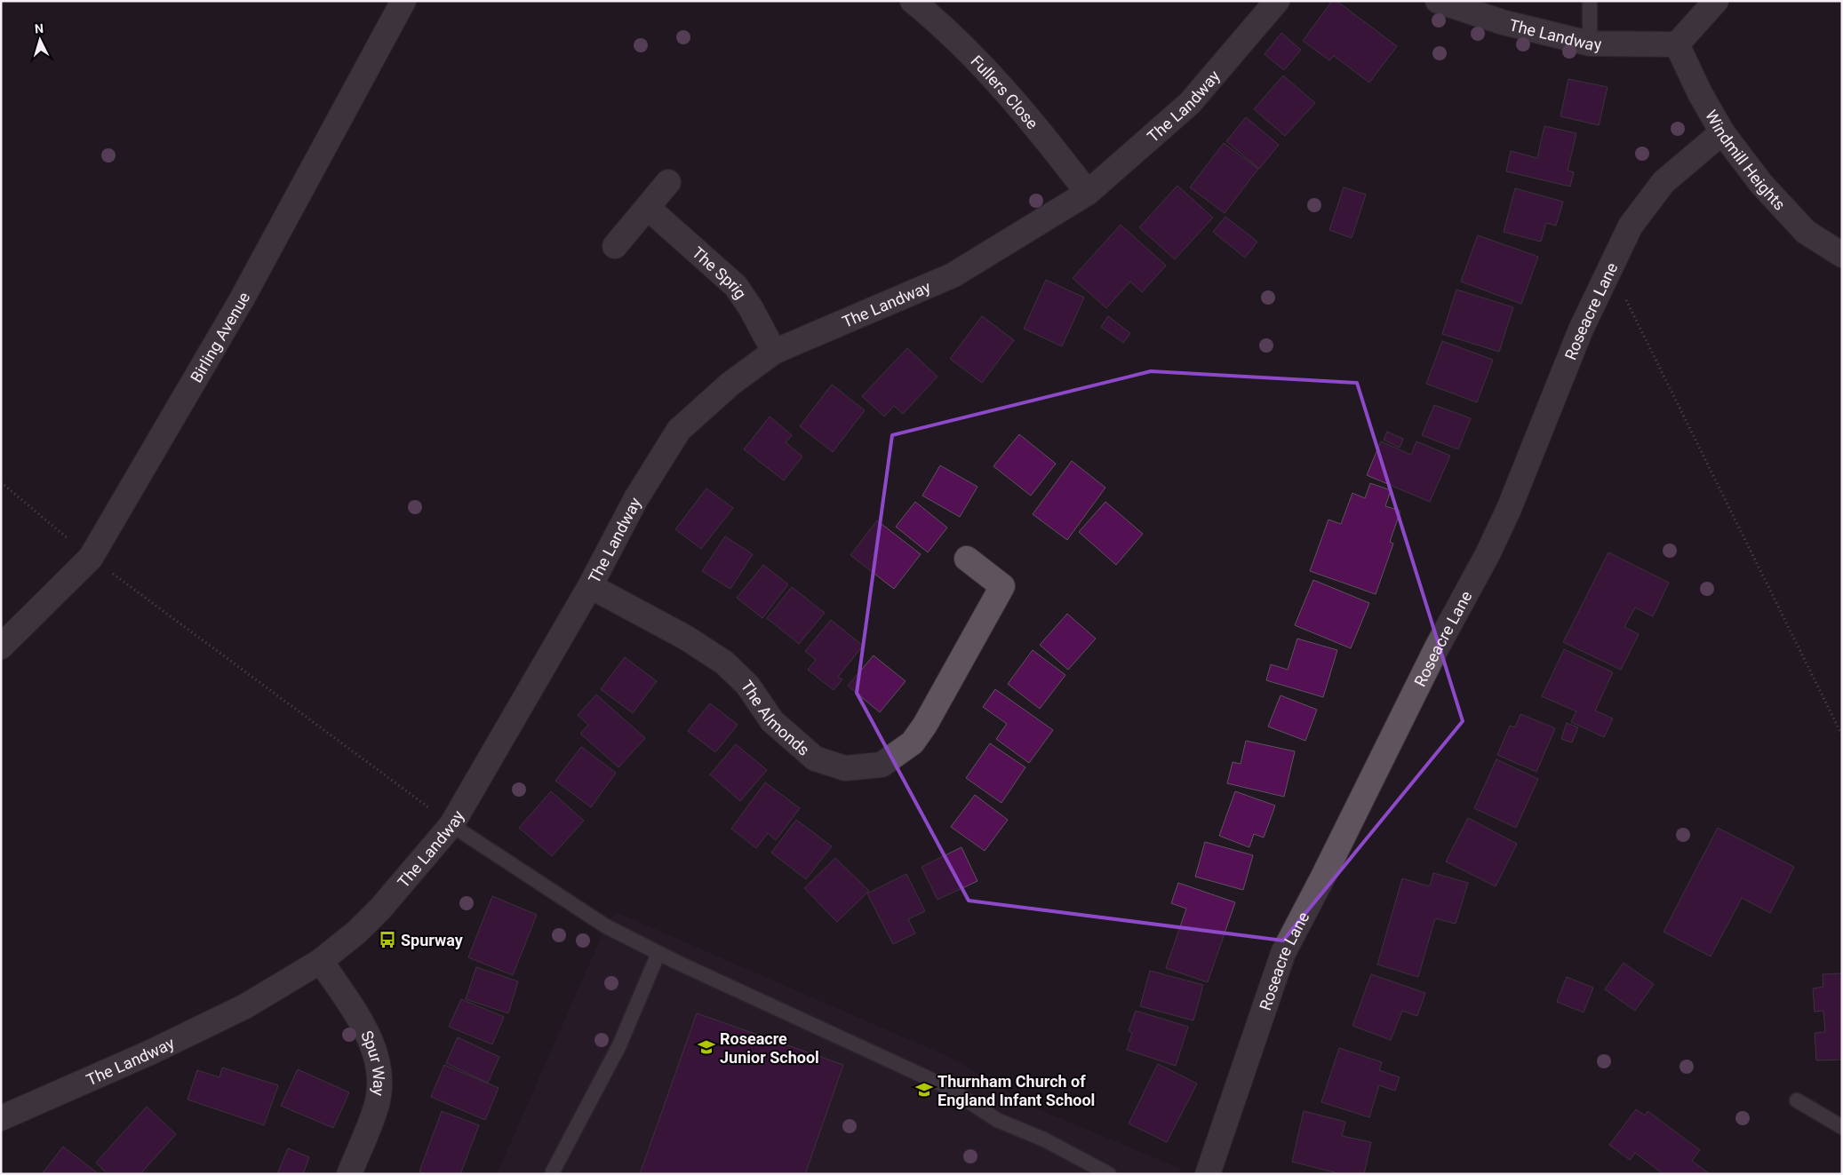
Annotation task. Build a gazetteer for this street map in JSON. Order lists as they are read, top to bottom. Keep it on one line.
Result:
{"streets":{"street":["The Landway","Fullers Close","Windmill Heights","The Sprig","Roseacre Lane","Birling Avenue","The Almonds","Spur Way"]},"crossings":[["The Landway","Fullers Close"],["The Landway","Windmill Heights"],["The Landway","The Sprig"],["The Landway","The Almonds"],["The Landway","Spur Way"],["Windmill Heights","Roseacre Lane"]],"places":{"bus stop":["Spurway"],"school or university":["Roseacre Junior School","Thurnham Church of England Infant School"]},"north":"top"}
